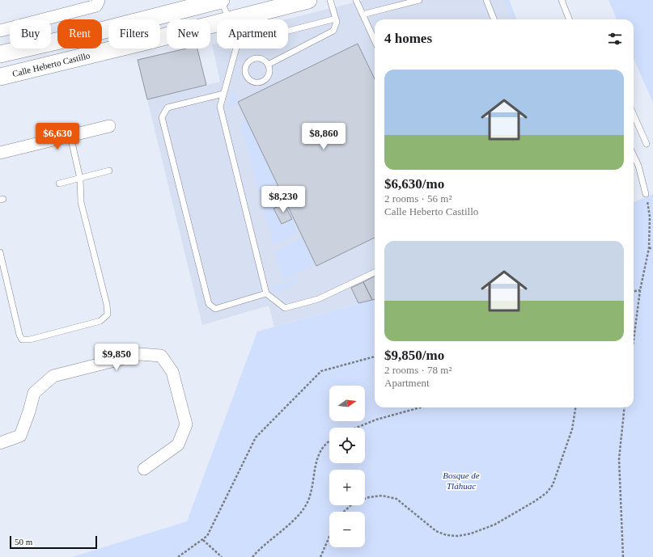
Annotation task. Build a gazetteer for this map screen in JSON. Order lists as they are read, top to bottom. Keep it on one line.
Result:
{"streets":{"main road":["Calle Heberto Castillo"]},"parks":["Bosque de Tláhuac"],"scale_bar":"50 m","north":"right","page":{"chip":["Buy","Rent","Filters","New","Apartment"],"heading":"4 homes","list":[{"name":"$6,630/mo","note":"2 rooms · 56 m² · Calle Heberto Castillo"},{"name":"$9,850/mo","note":"2 rooms · 78 m² · Apartment"}],"price":["$6,630","$8,860","$8,230","$9,850"],"map_buttons":["+","−"],"scale":"50 m"}}
